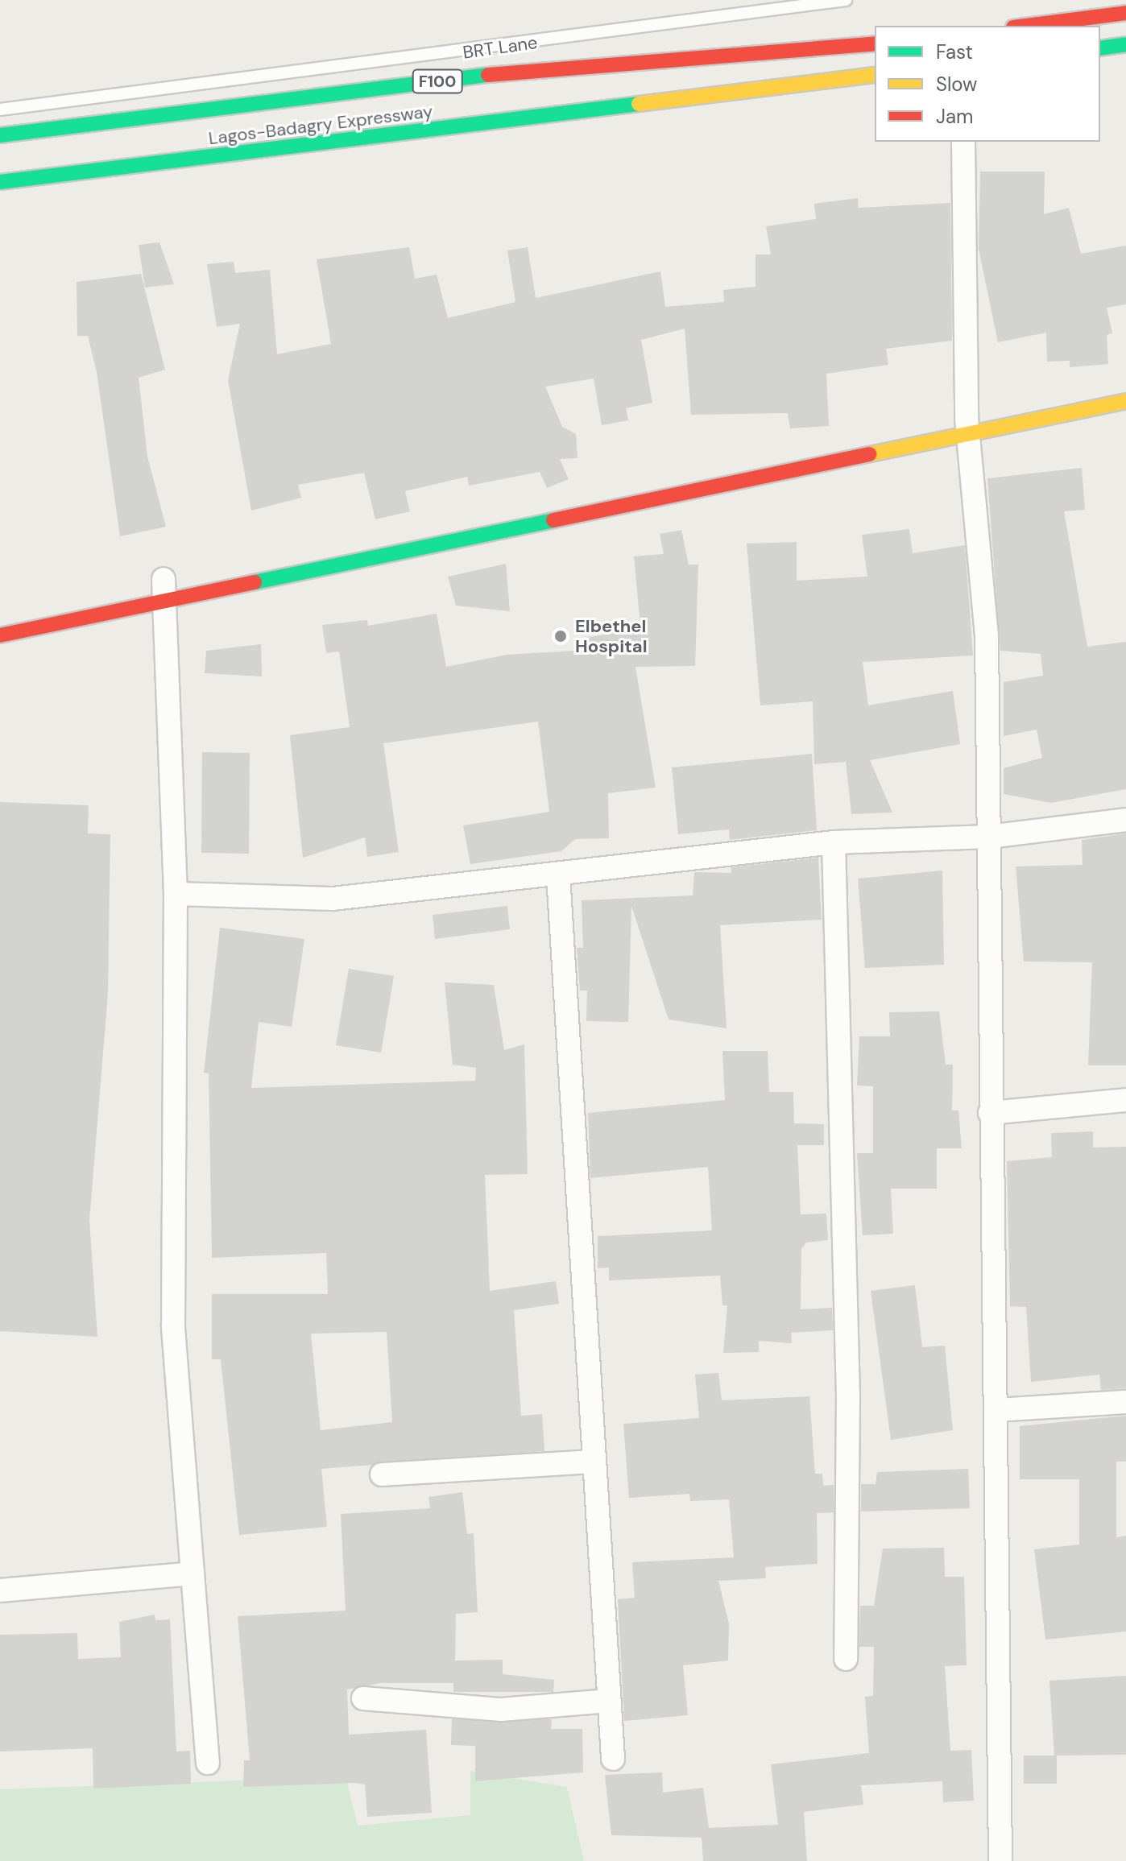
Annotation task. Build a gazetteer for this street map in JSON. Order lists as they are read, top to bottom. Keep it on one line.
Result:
{"streets":{"main road":["F100","Lagos-Badagry Expressway"],"lane":["BRT Lane"]},"places":["Elbethel Hospital"],"legend":["Fast","Slow","Jam"]}
